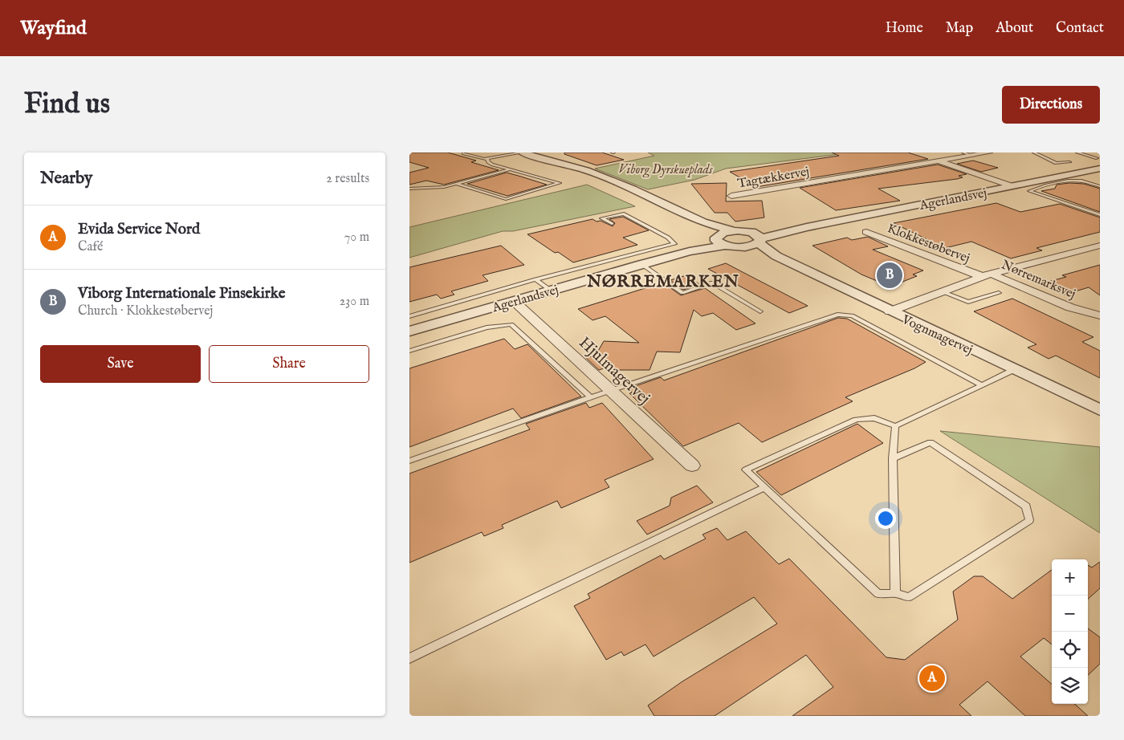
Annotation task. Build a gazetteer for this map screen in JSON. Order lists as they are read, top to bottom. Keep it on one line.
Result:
{"streets":{"street":["Tagtækkervej","Agerlandsvej","Klokkestøbervej","Nørremarksvej","Vognmagervej","Hjulmagervej"]},"crossings":[["Tagtækkervej","Agerlandsvej"],["Agerlandsvej","Vognmagervej"],["Agerlandsvej","Hjulmagervej"],["Klokkestøbervej","Nørremarksvej"],["Klokkestøbervej","Vognmagervej"]],"districts":["NØRREMARKEN"],"parks":["Viborg Dyrskueplads"],"page":{"header":"Wayfind","nav":["Home","Map","About","Contact"],"buttons":["Directions",["Save","Share"]],"title":"Find us","heading":["Nearby","2 results"],"list":[{"mark":"A","name":"Evida Service Nord","note":"Café","value":"70 m"},{"mark":"B","name":"Viborg Internationale Pinsekirke","note":"Church · Klokkestøbervej","value":"230 m"}],"pins":["B","A"],"map_buttons":["+","−"]}}
